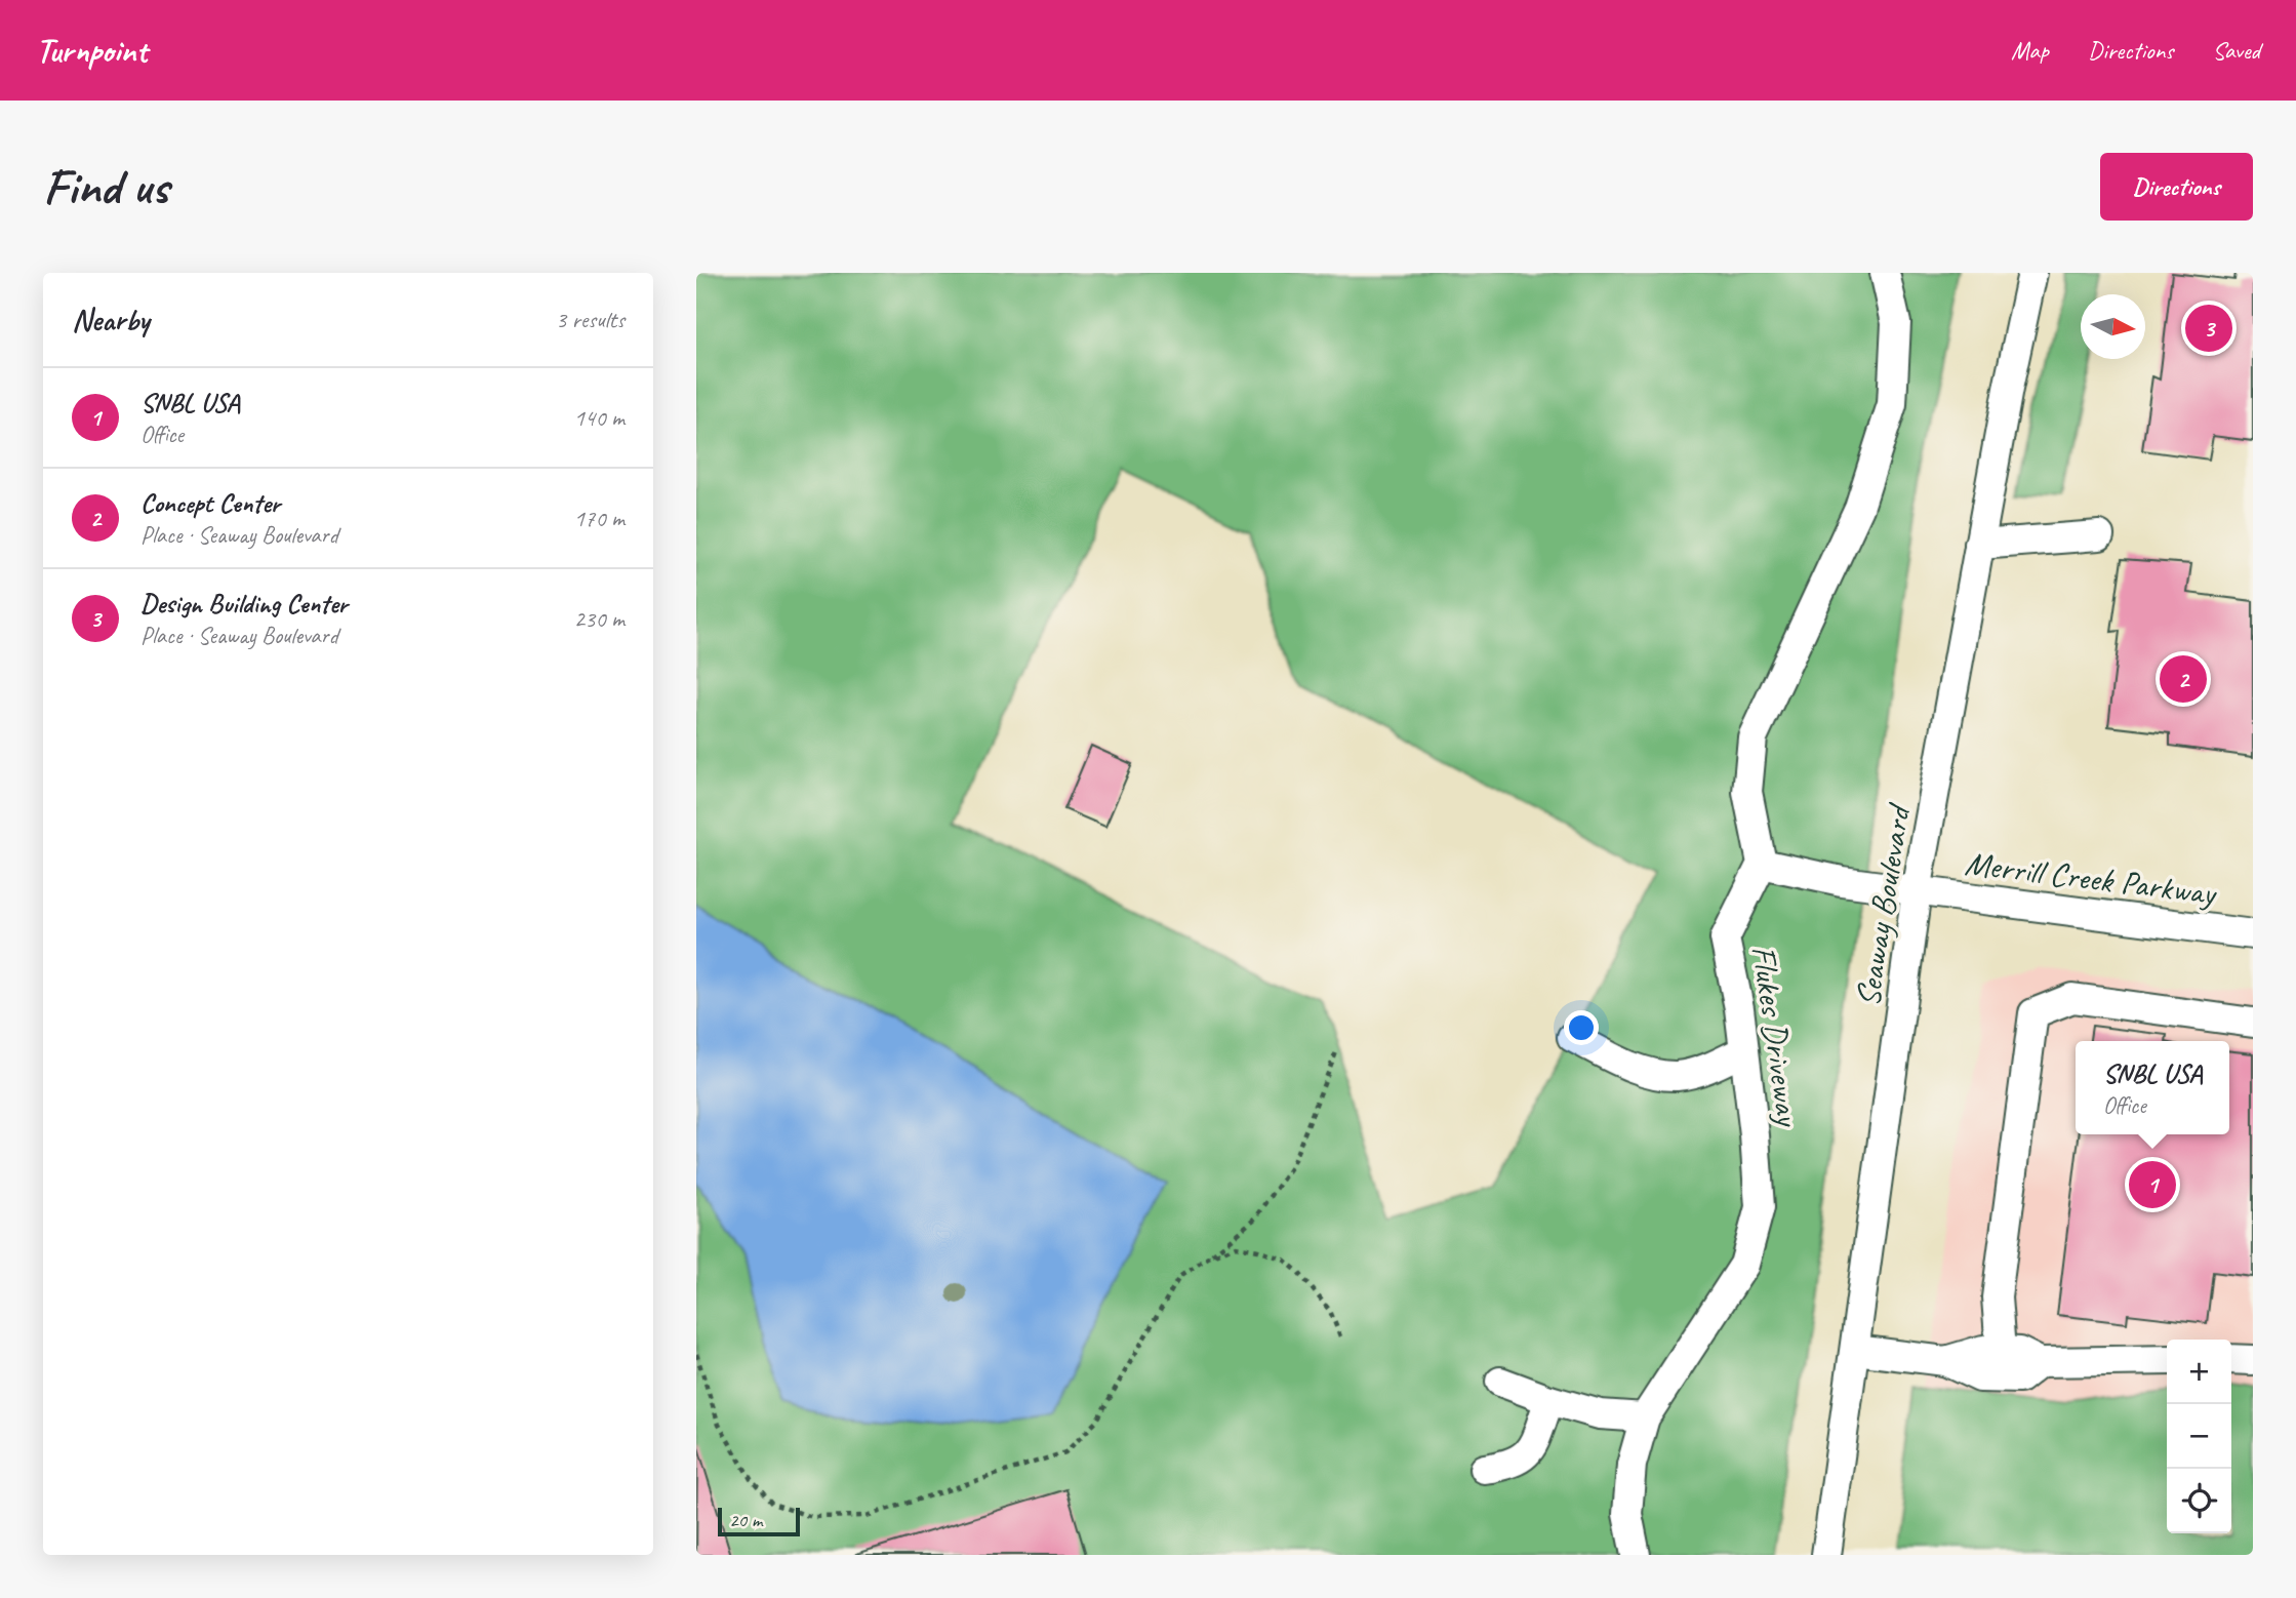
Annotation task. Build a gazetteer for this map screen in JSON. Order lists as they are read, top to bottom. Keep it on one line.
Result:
{"streets":{"street":["Merrill Creek Parkway","Seaway Boulevard","Flukes Driveway"]},"crossings":[["Merrill Creek Parkway","Seaway Boulevard"],["Merrill Creek Parkway","Flukes Driveway"]],"scale_bar":"20 m","north":"right","page":{"header":"Turnpoint","nav":["Map","Directions","Saved"],"buttons":"Directions","title":"Find us","heading":["Nearby","3 results"],"pins":["3","2","1"],"list":[{"mark":"1","name":"SNBL USA","note":"Office","value":"140 m"},{"mark":"2","name":"Concept Center","note":"Place · Seaway Boulevard","value":"170 m"},{"mark":"3","name":"Design Building Center","note":"Place · Seaway Boulevard","value":"230 m"}],"popup":["SNBL USA","Office"],"map_buttons":["+","−"],"scale":"20 m"}}
